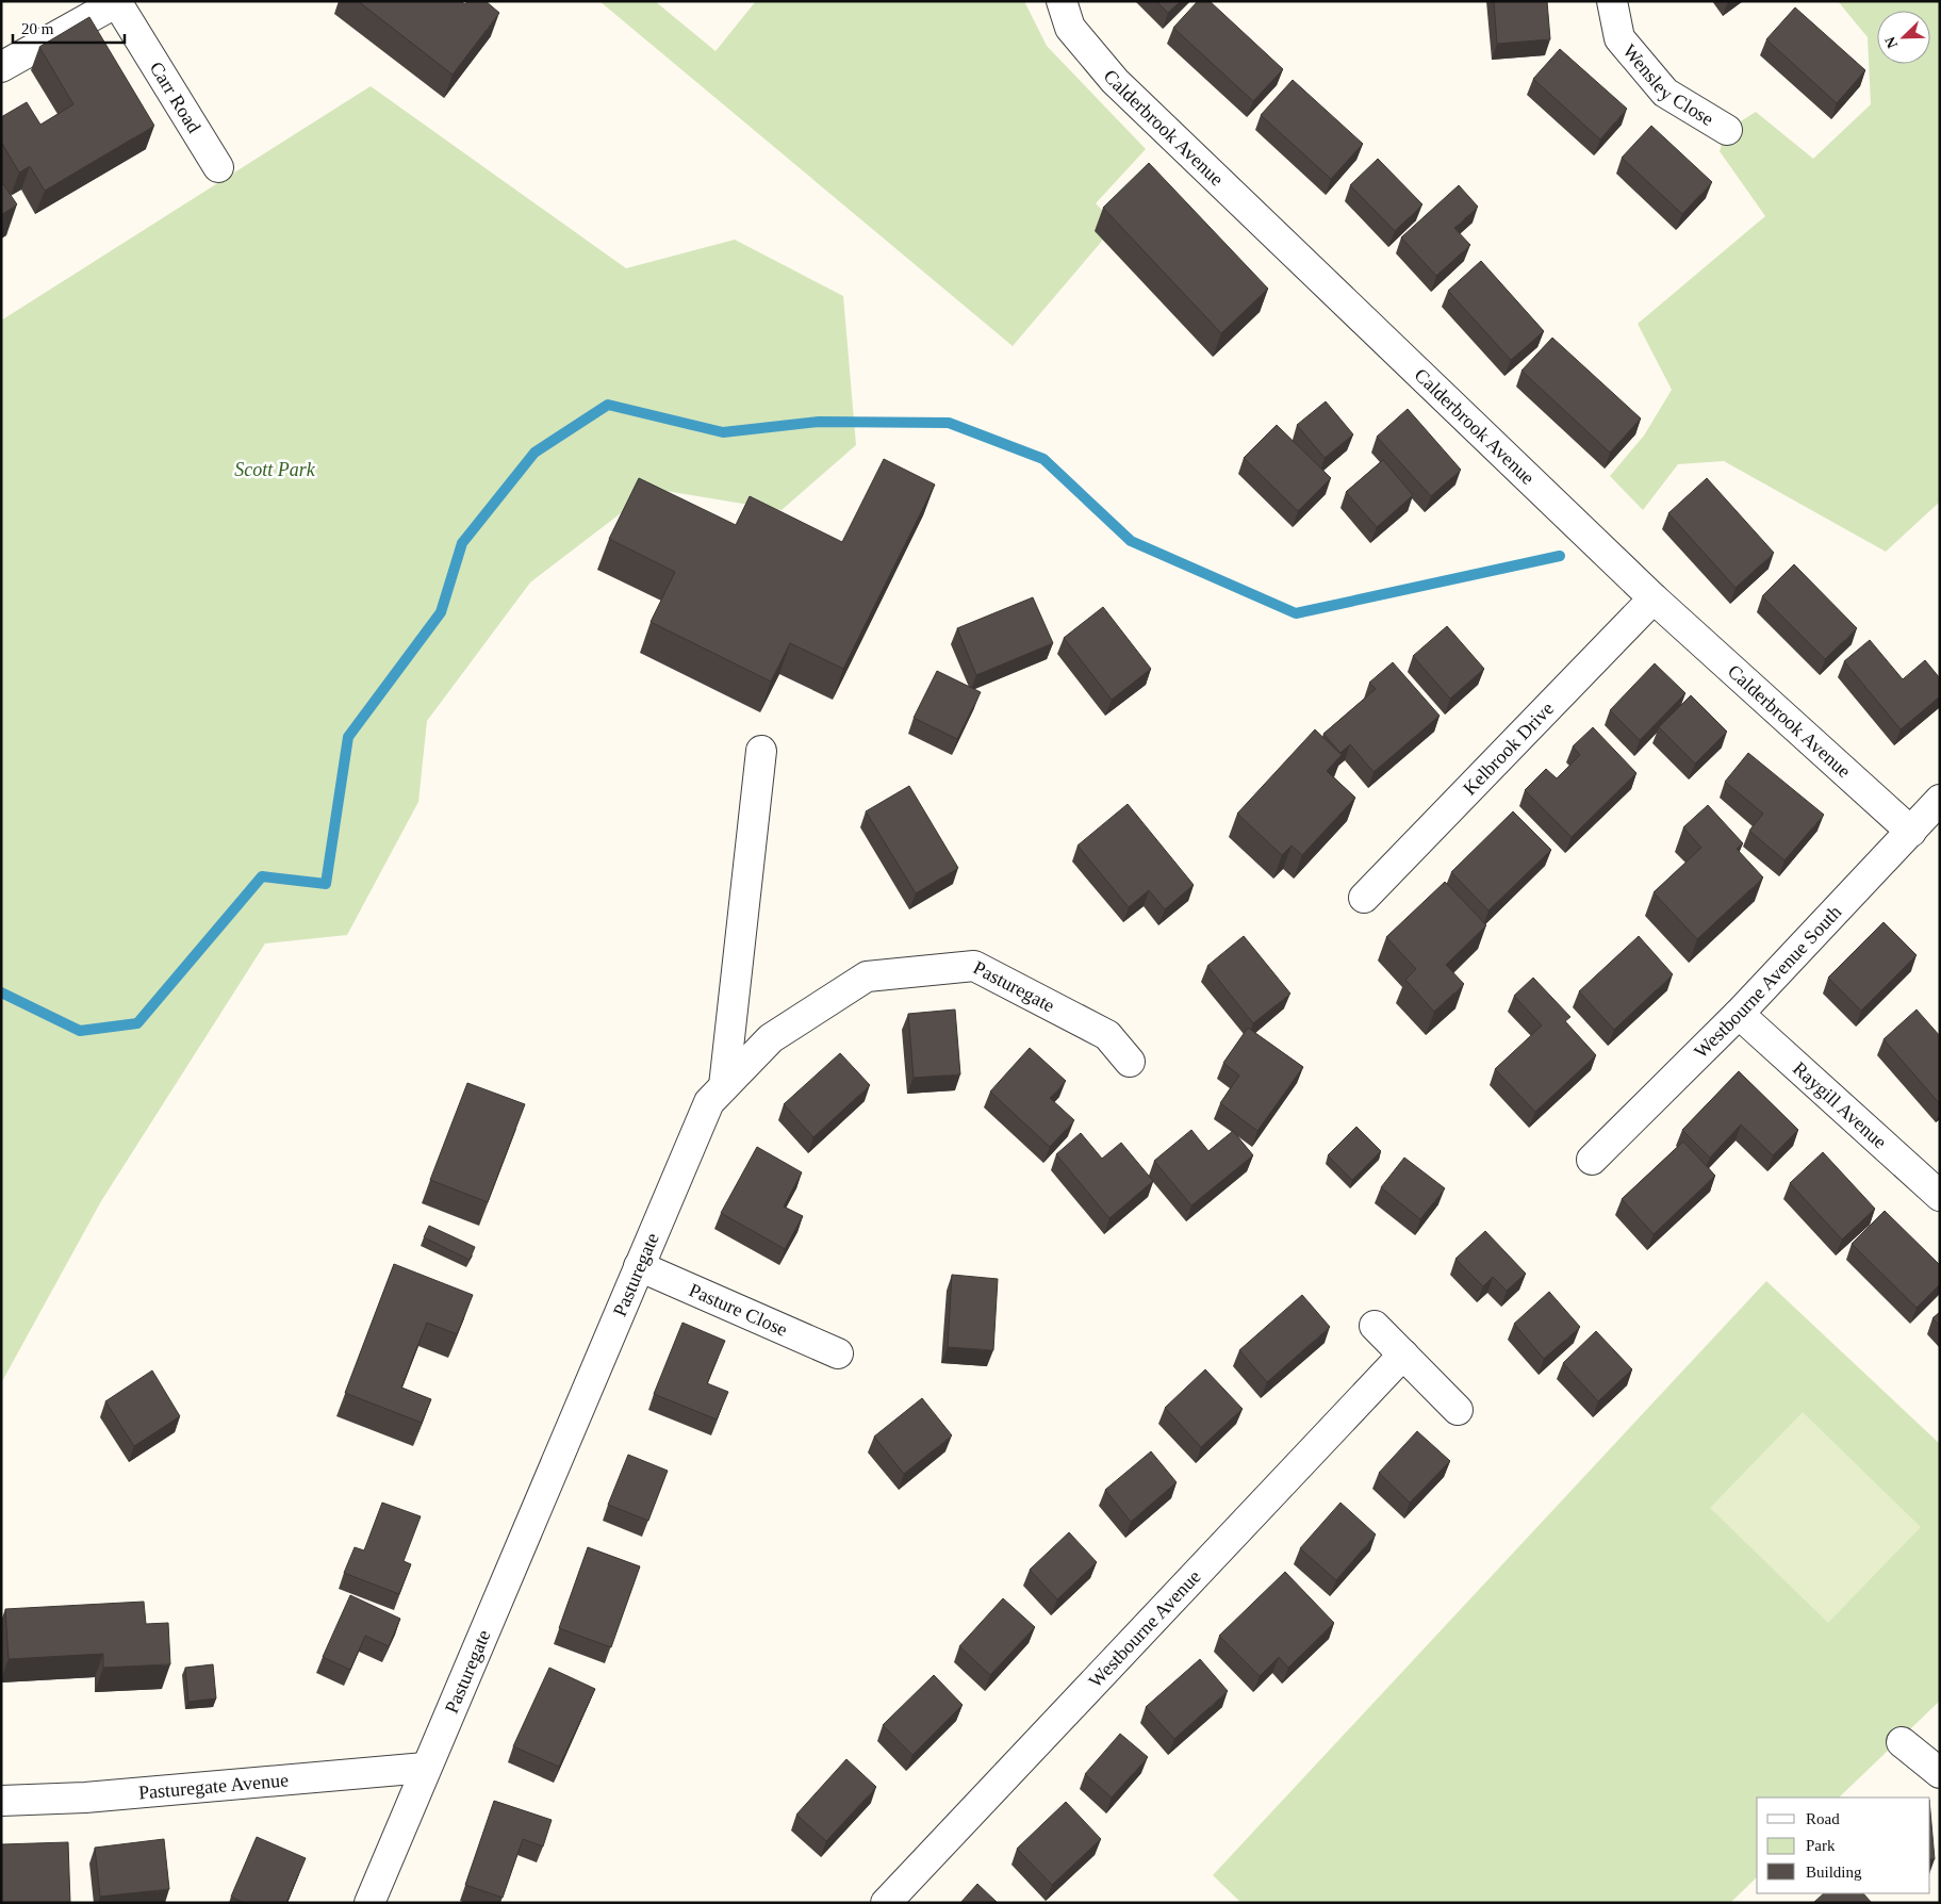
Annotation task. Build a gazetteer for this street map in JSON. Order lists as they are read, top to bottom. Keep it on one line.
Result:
{"streets":{"street":["Wensley Close","Carr Road","Calderbrook Avenue","Kelbrook Drive","Westbourne Avenue South","Pasturegate","Raygill Avenue","Pasture Close","Westbourne Avenue","Pasturegate Avenue"]},"crossings":[["Calderbrook Avenue","Kelbrook Drive"],["Calderbrook Avenue","Westbourne Avenue South"],["Westbourne Avenue South","Raygill Avenue"],["Pasturegate","Pasture Close"],["Pasturegate","Pasturegate Avenue"]],"parks":["Scott Park"],"legend":["Road","Park","Building"],"scale_bar":"20 m","north":"bottom left"}
